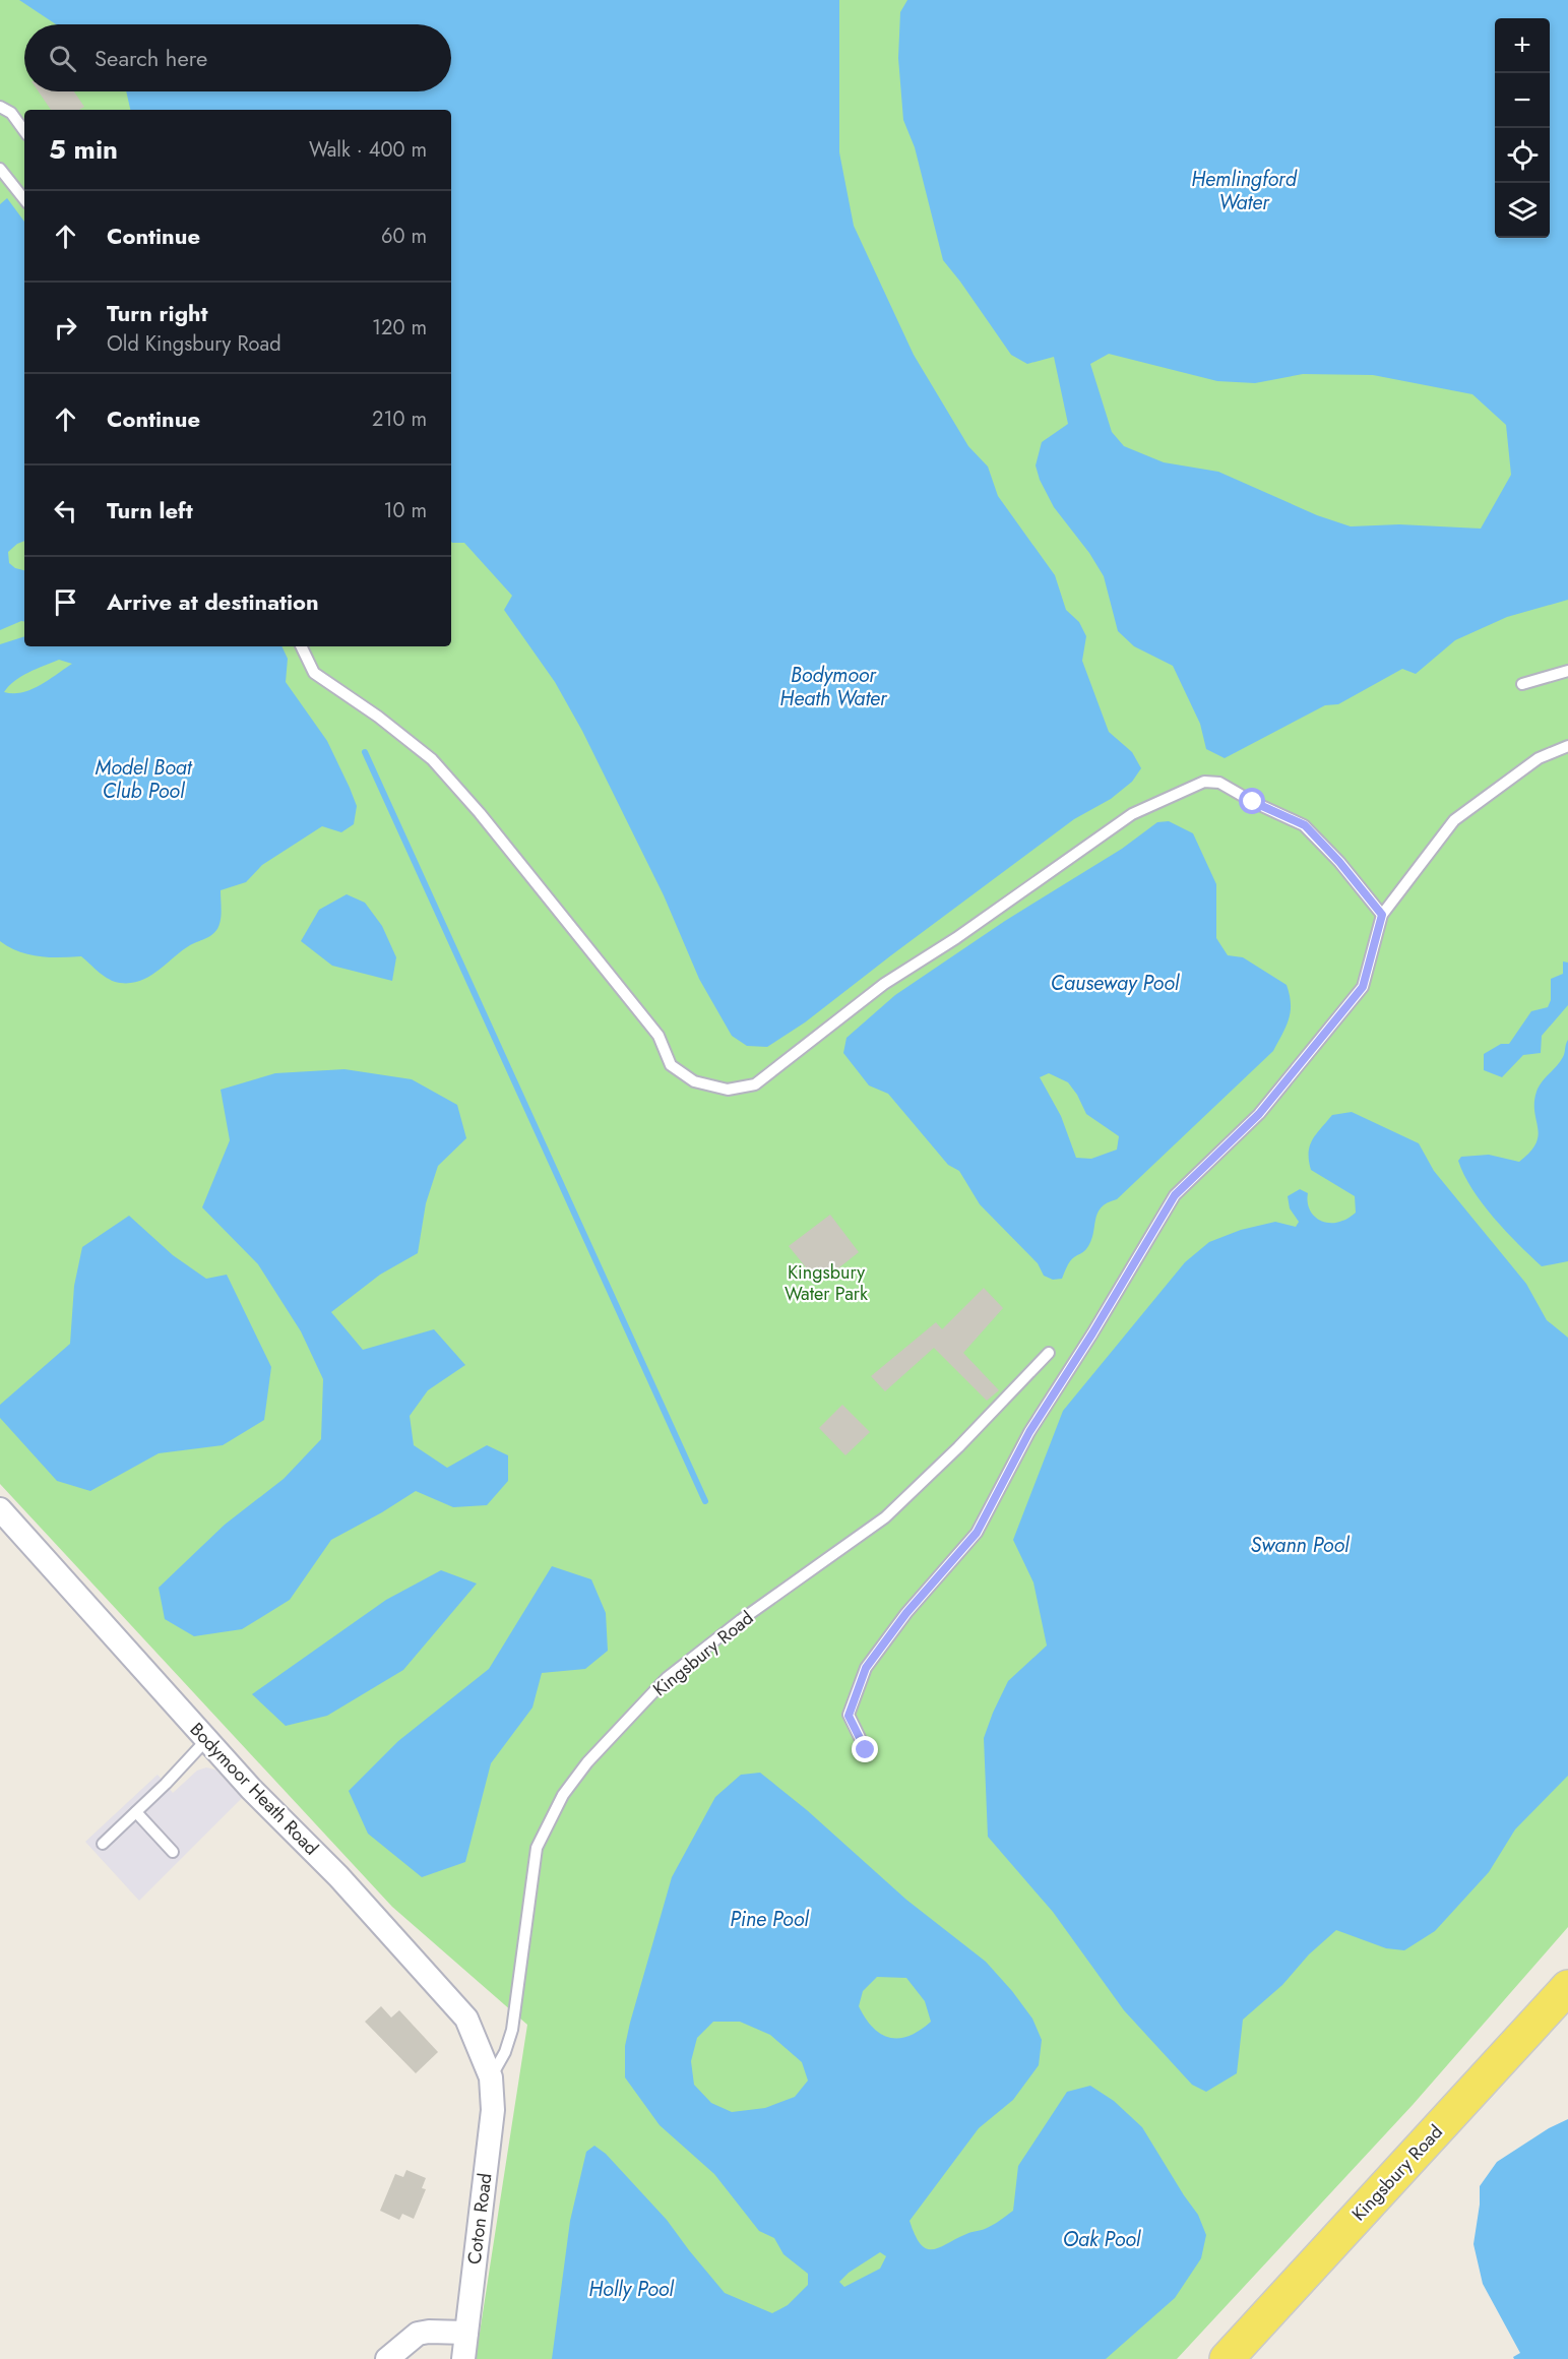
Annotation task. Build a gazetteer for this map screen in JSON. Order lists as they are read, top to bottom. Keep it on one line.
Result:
{"streets":{"main road":["Kingsbury Road"],"street":["Bodymoor Heath Road","Coton Road"]},"crossings":[["Kingsbury Road","Bodymoor Heath Road"],["Kingsbury Road","Coton Road"],["Bodymoor Heath Road","Coton Road"]],"water":["Hemlingford Water","Bodymoor Heath Water","Model Boat Club Pool","Causeway Pool","Swann Pool","Pine Pool","Oak Pool","Holly Pool"],"parks":["Kingsbury Water Park"],"page":{"map_buttons":["+","−"],"search":"Search here","heading":["5 min","Walk · 400 m"],"list":[["Continue","60 m"],["Turn right","Old Kingsbury Road","120 m"],["Continue","210 m"],["Turn left","10 m"],"Arrive at destination"]}}
